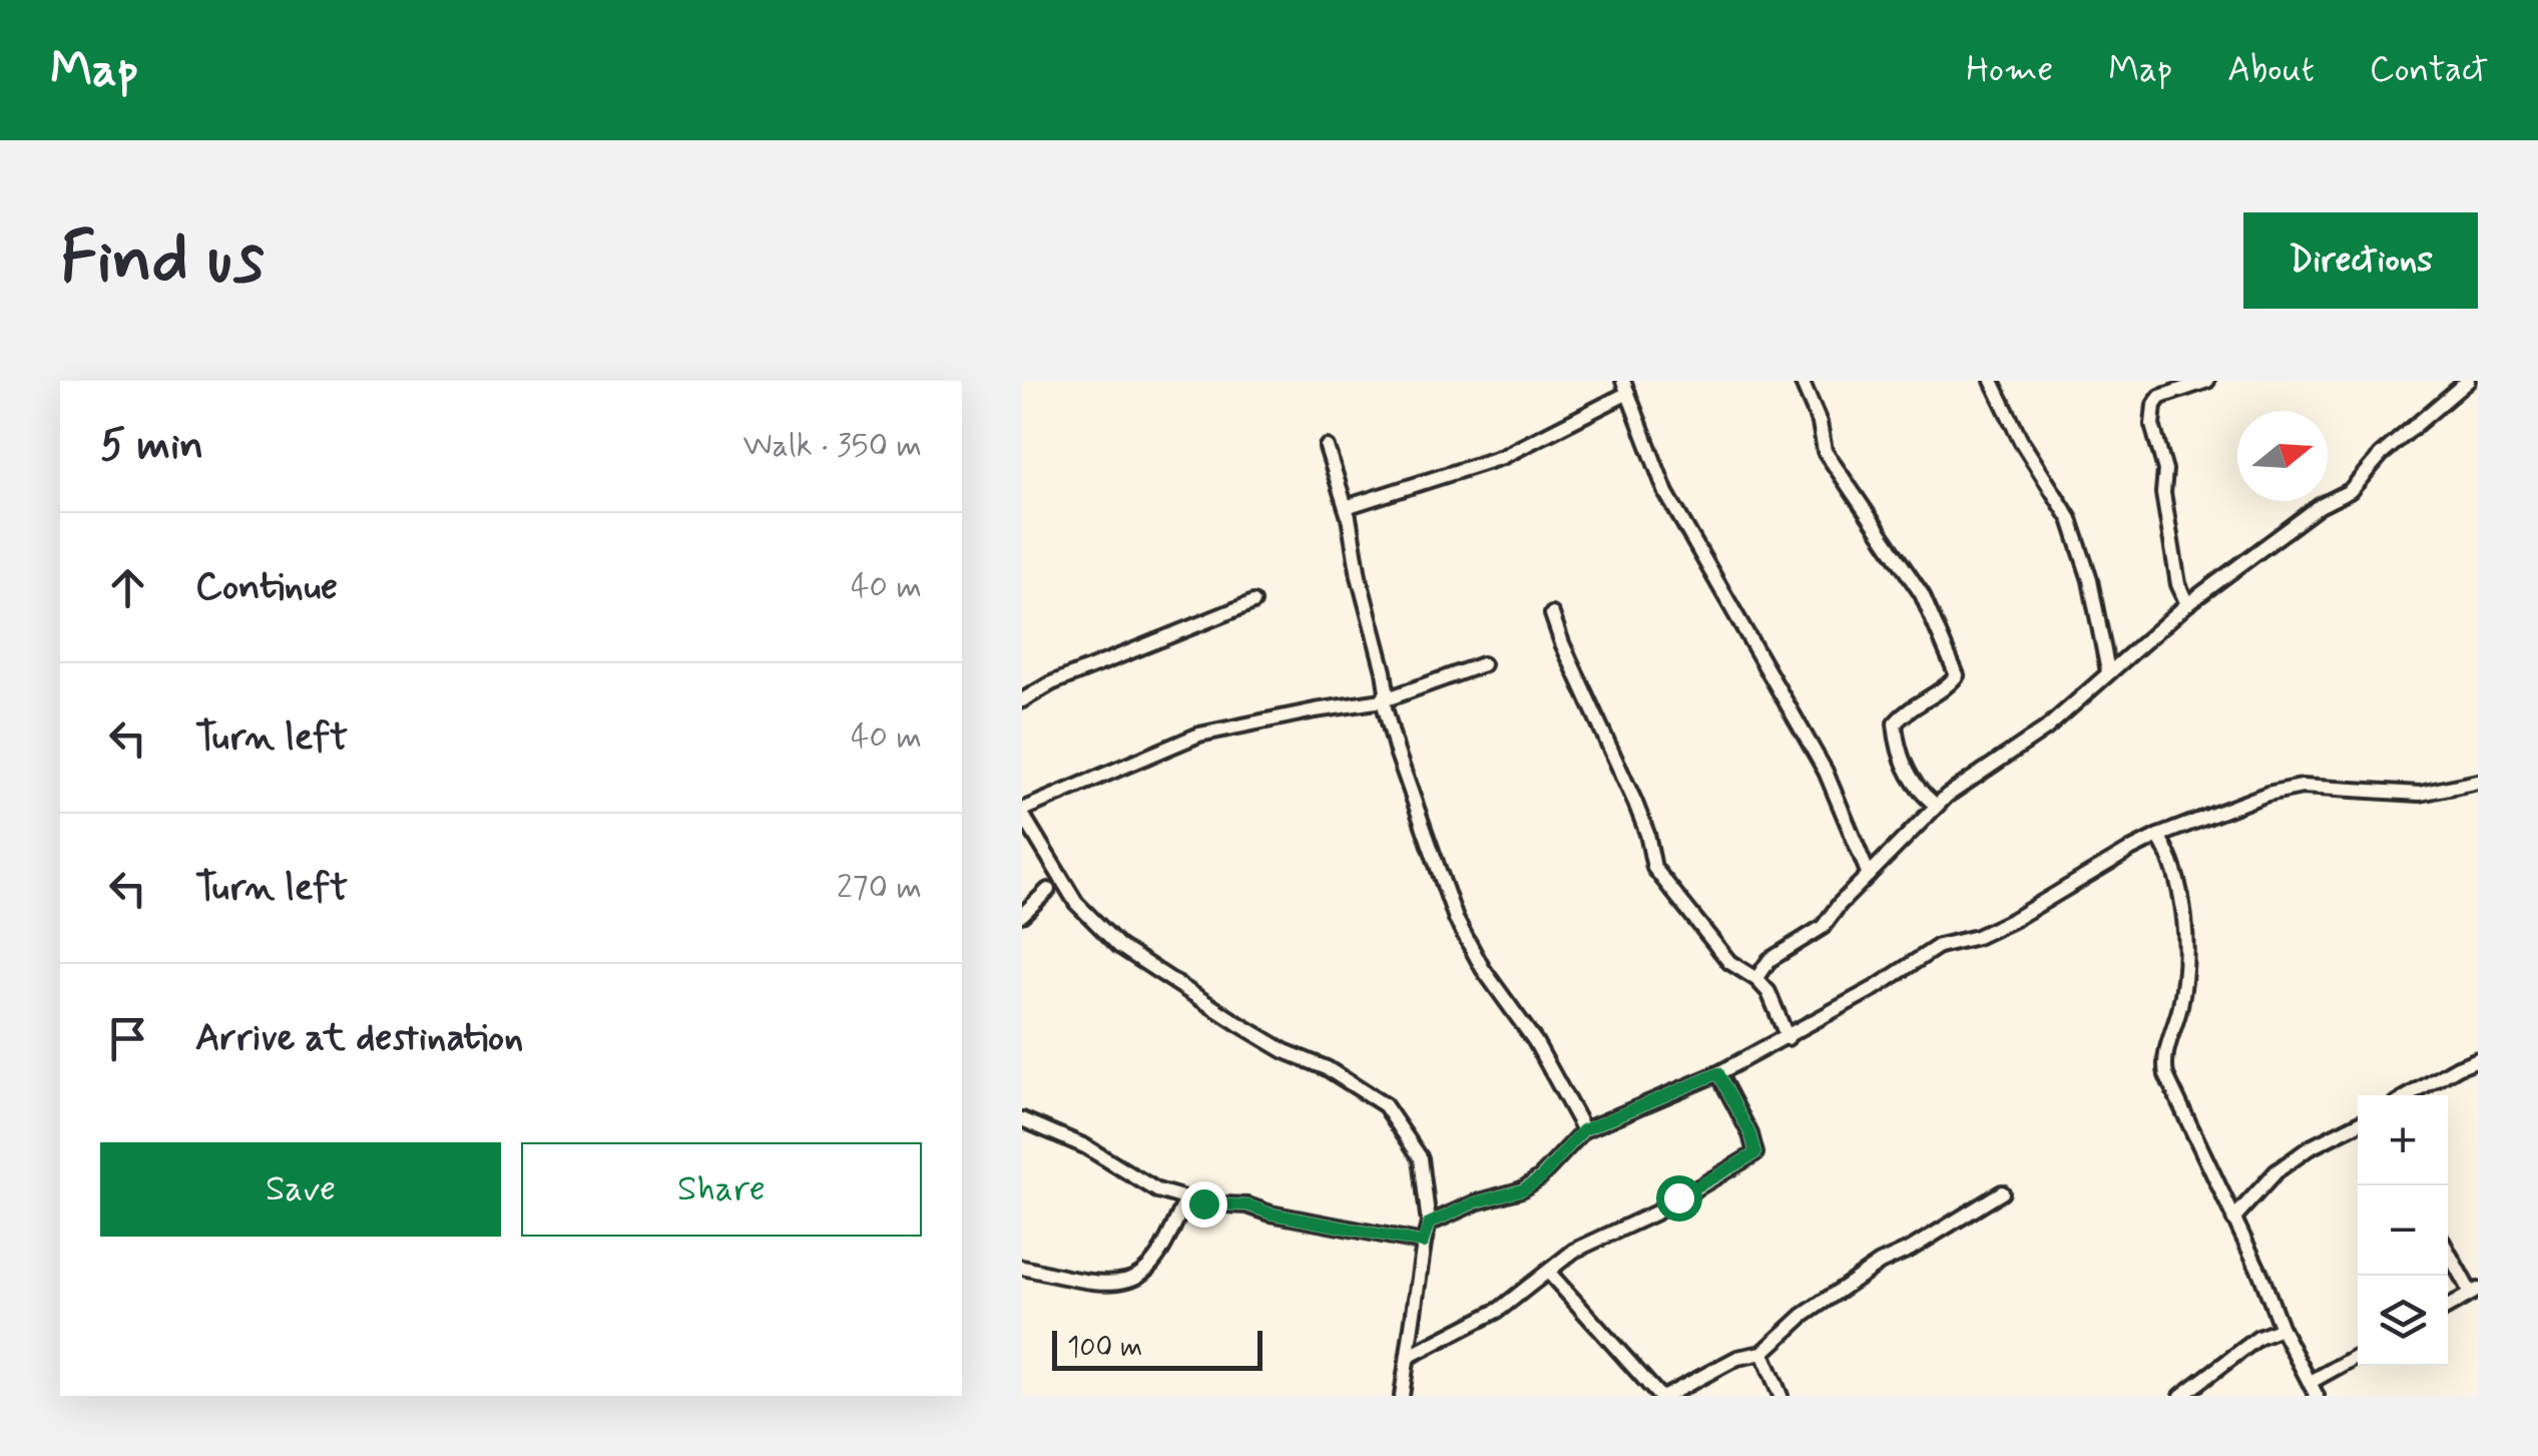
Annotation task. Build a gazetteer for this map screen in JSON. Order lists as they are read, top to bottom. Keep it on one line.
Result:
{"scale_bar":"100 m","north":"right","page":{"header":"Map","nav":["Home","Map","About","Contact"],"buttons":["Directions",["Save","Share"]],"title":"Find us","heading":["5 min","Walk · 350 m"],"list":[["Continue","40 m"],["Turn left","40 m"],["Turn left","270 m"],"Arrive at destination"],"map_buttons":["+","−"],"scale":"100 m"}}
